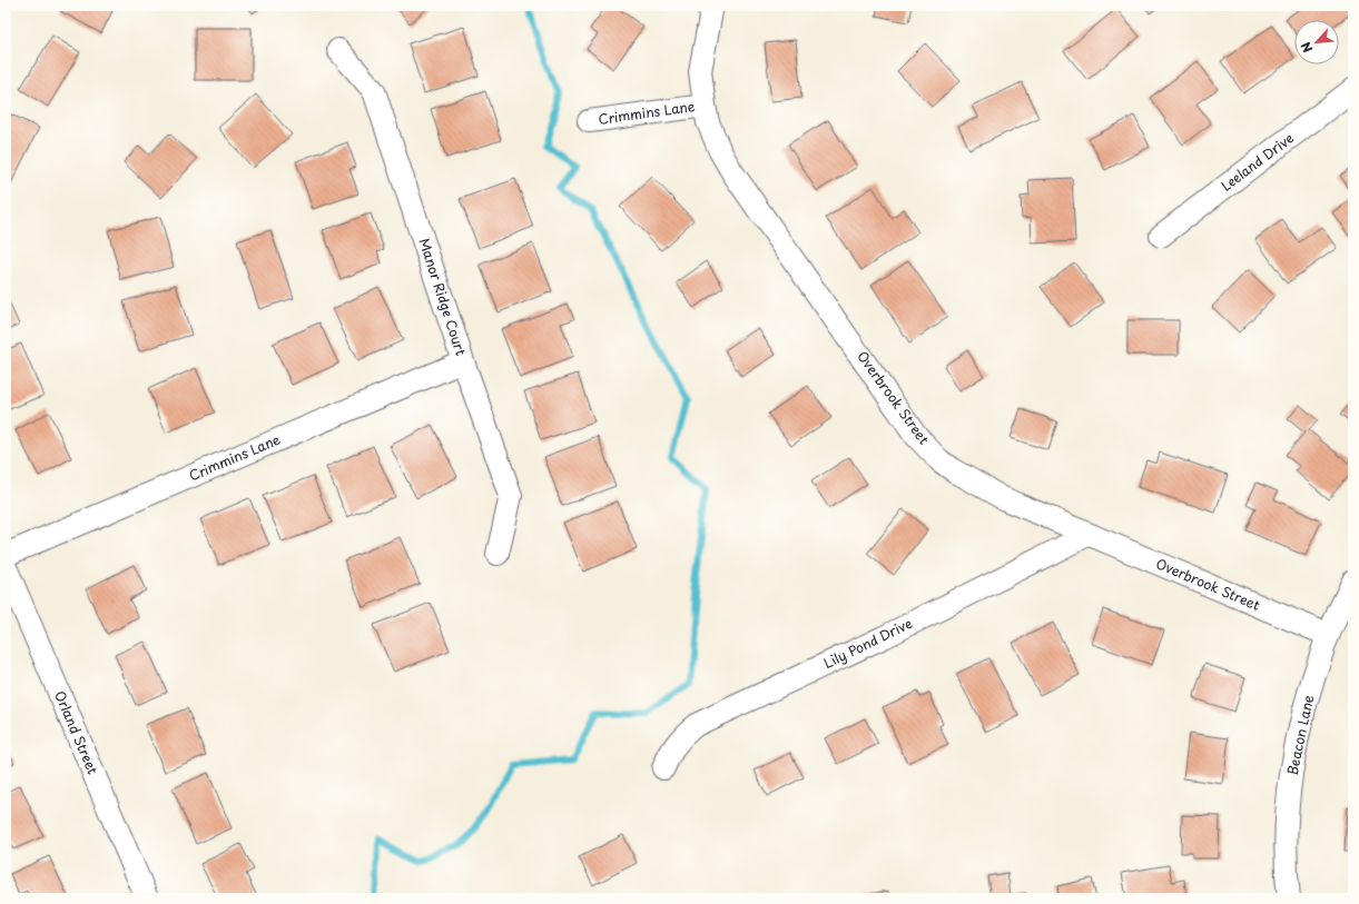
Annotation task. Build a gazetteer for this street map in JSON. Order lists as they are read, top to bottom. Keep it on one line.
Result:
{"streets":{"street":["Crimmins Lane","Leeland Drive","Manor Ridge Court","Overbrook Street","Lily Pond Drive","Orland Street","Beacon Lane"]},"crossings":[["Crimmins Lane","Manor Ridge Court"],["Crimmins Lane","Overbrook Street"],["Overbrook Street","Lily Pond Drive"],["Overbrook Street","Beacon Lane"]],"north":"bottom left"}
